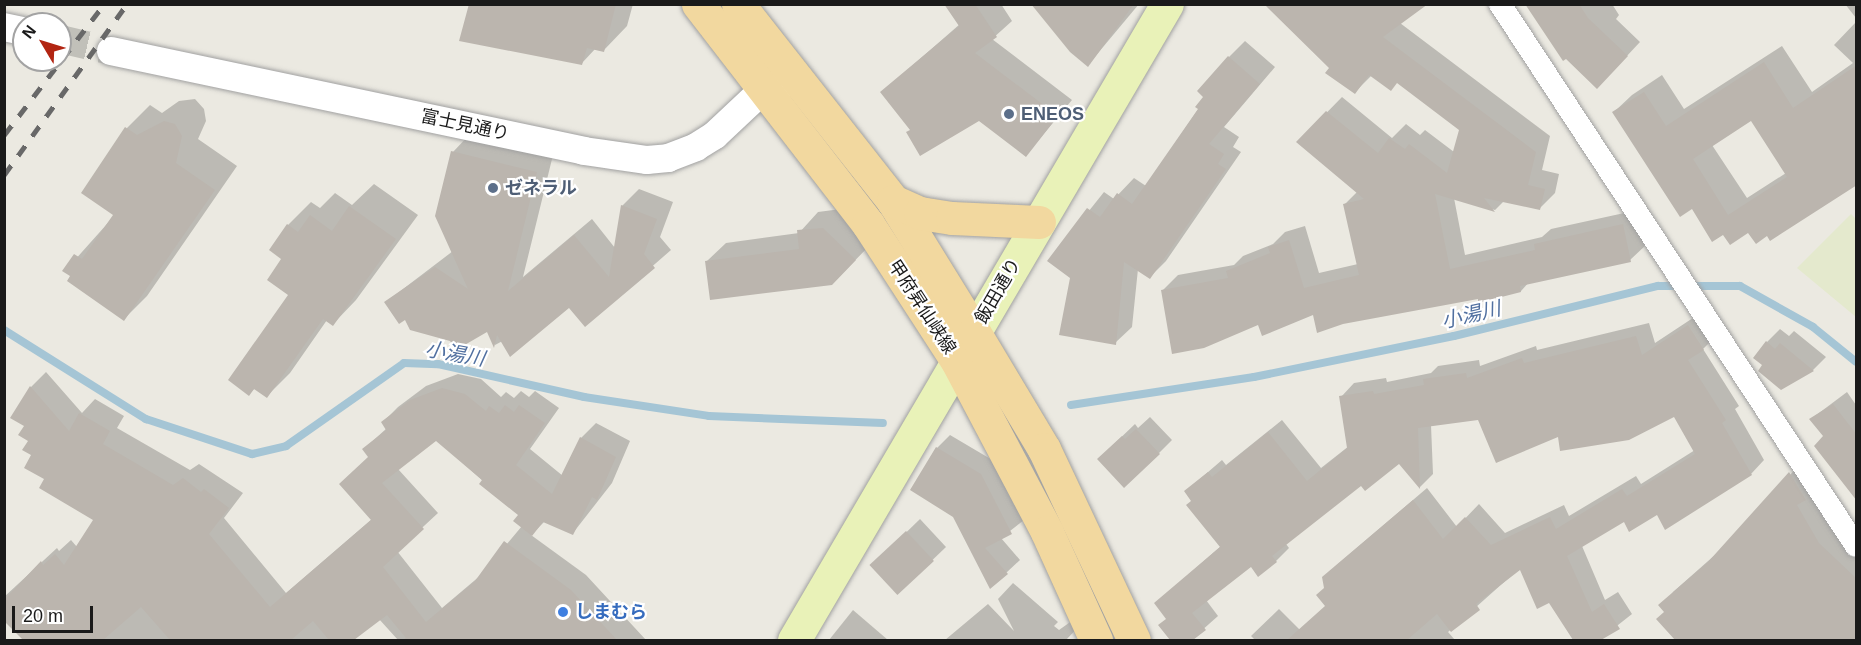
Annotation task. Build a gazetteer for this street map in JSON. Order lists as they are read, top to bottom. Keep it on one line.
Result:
{"streets":{"main road":["飯田通り","甲府昇仙峡線"],"street":["富士見通り"]},"crossings":[["富士見通り","甲府昇仙峡線"],["飯田通り","甲府昇仙峡線"]],"water":["小湯川"],"places":["ENEOS","ゼネラル","しまむら"],"scale_bar":"20 m","north":"top left"}
